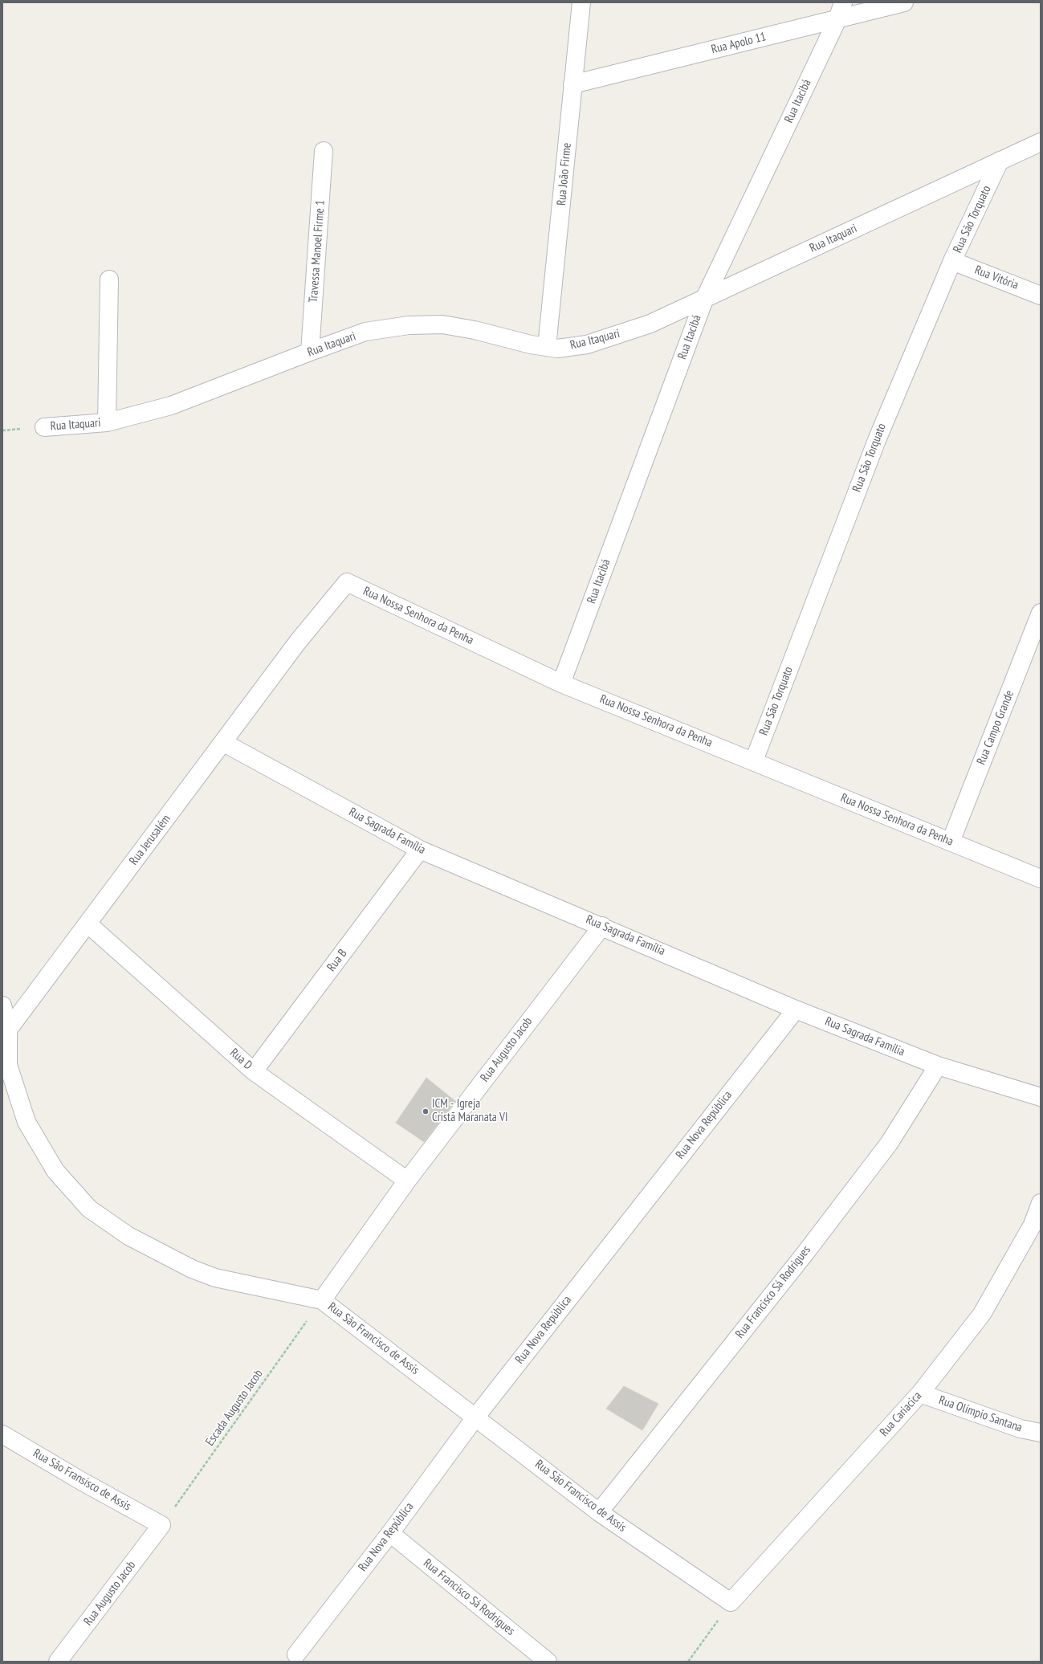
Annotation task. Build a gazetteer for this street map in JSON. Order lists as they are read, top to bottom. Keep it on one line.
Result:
{"streets":{"street":["Rua Apolo 11","Rua Itacibá","Rua João Firme","Rua São Torquato","Rua Itaquari","Travessa Manoel Firme 1","Rua Vitória","Rua Nossa Senhora da Penha","Rua Campo Grande","Rua Sagrada Família","Rua Jerusalém","Rua B","Rua Augusto Jacob","Rua D","Rua Nova República","Rua Francisco Sá Rodrigues","Rua São Francisco de Assis","Rua Cariacica","Rua Olímpio Santana","Rua São Fransisco de Assis"],"path":["Escada Augusto Jacob"]},"crossings":[["Rua Apolo 11","Rua Itacibá"],["Rua Apolo 11","Rua João Firme"],["Rua Itacibá","Rua Itaquari"],["Rua Itacibá","Rua Nossa Senhora da Penha"],["Rua João Firme","Rua Itaquari"],["Rua São Torquato","Rua Itaquari"],["Rua São Torquato","Rua Vitória"],["Rua São Torquato","Rua Nossa Senhora da Penha"],["Rua Itaquari","Travessa Manoel Firme 1"],["Rua Nossa Senhora da Penha","Rua Campo Grande"],["Rua Nossa Senhora da Penha","Rua Jerusalém"],["Rua Sagrada Família","Rua Jerusalém"],["Rua Sagrada Família","Rua B"],["Rua Sagrada Família","Rua Augusto Jacob"],["Rua Sagrada Família","Rua Nova República"],["Rua Sagrada Família","Rua Francisco Sá Rodrigues"],["Rua Jerusalém","Rua D"],["Rua Jerusalém","Rua São Francisco de Assis"],["Rua B","Rua D"],["Rua Augusto Jacob","Rua D"],["Rua Augusto Jacob","Rua São Francisco de Assis"],["Rua Augusto Jacob","Escada Augusto Jacob"],["Rua Augusto Jacob","Rua São Fransisco de Assis"],["Rua Nova República","Rua Francisco Sá Rodrigues"],["Rua Nova República","Rua São Francisco de Assis"],["Rua Francisco Sá Rodrigues","Rua São Francisco de Assis"],["Rua São Francisco de Assis","Escada Augusto Jacob"],["Rua São Francisco de Assis","Rua Cariacica"],["Escada Augusto Jacob","Rua São Fransisco de Assis"],["Rua Cariacica","Rua Olímpio Santana"]],"places":["ICM - Igreja Cristã Maranata VI"]}
